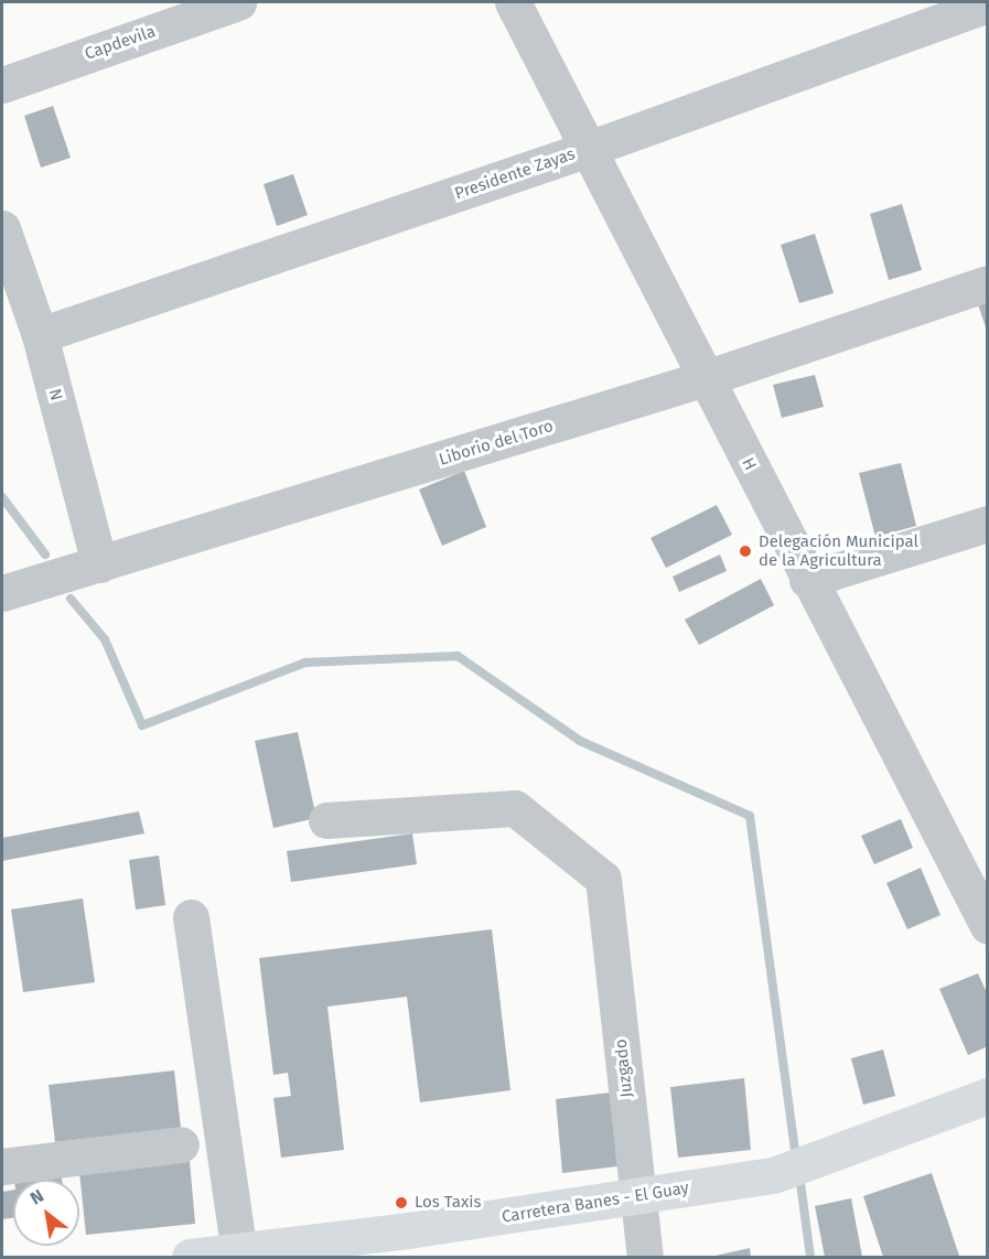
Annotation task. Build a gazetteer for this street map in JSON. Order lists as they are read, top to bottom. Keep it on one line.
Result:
{"streets":{"main road":["Carretera Banes - El Guay"],"street":["Capdevila","Presidente Zayas","N","Liborio del Toro","H","Juzgado"]},"crossings":[["Presidente Zayas","N"],["Presidente Zayas","H"],["N","Liborio del Toro"],["Liborio del Toro","H"],["Juzgado","Carretera Banes - El Guay"]],"places":["Delegación Municipal de la Agricultura","Los Taxis"],"north":"top left"}
